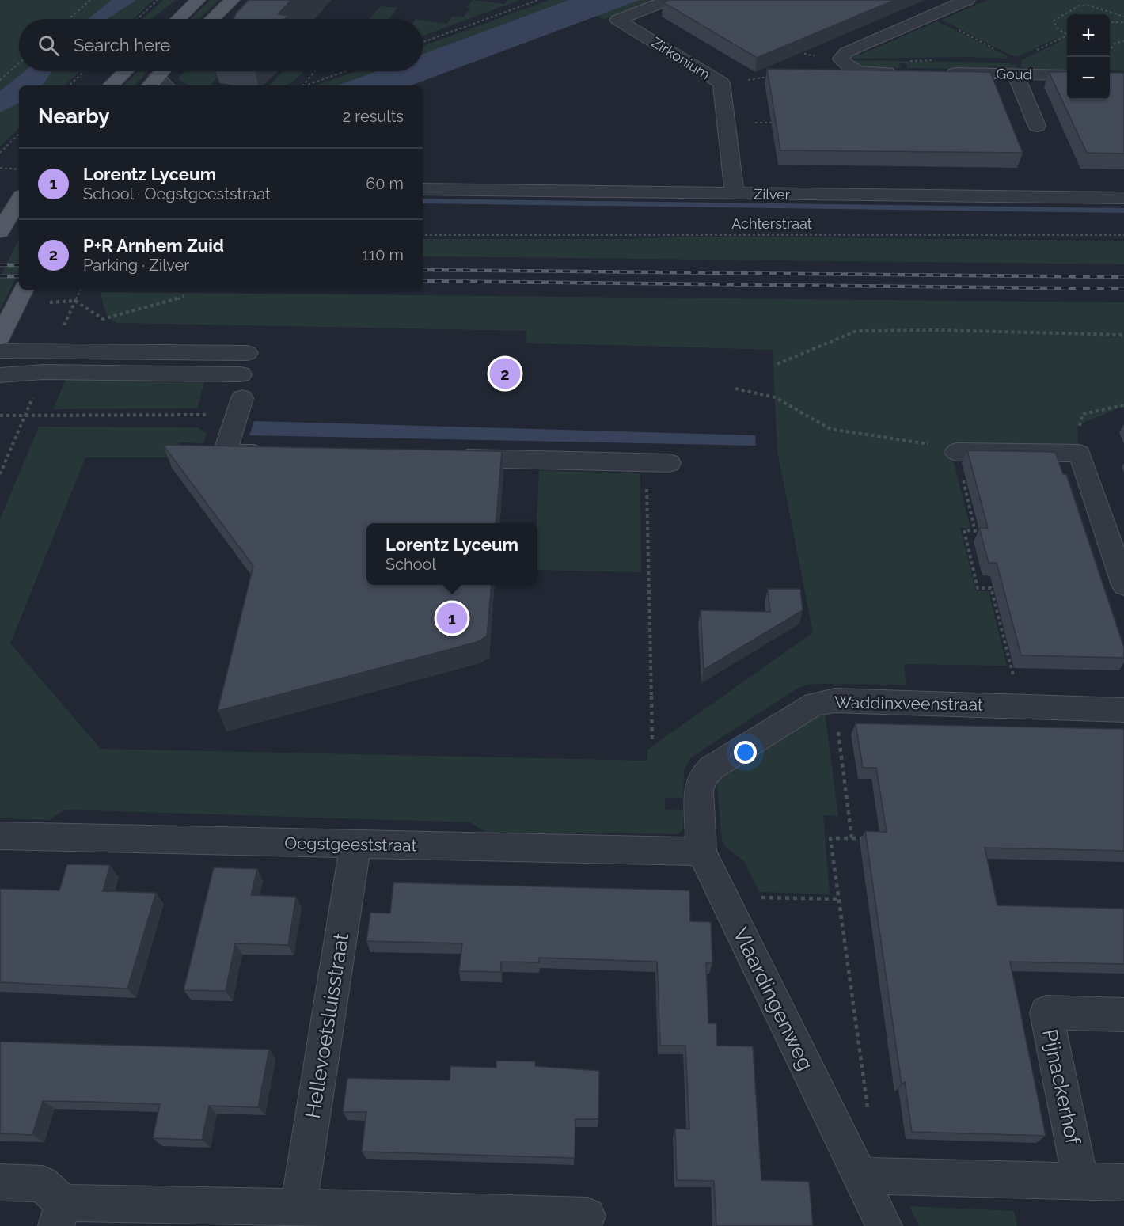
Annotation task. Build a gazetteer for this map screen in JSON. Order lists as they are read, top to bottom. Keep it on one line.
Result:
{"streets":{"street":["Zirkonium","Goud","Zilver","Waddinxveenstraat","Oegstgeeststraat","Vlaardingenweg","Hellevoetsluisstraat","Pijnackerhof"],"path":["Achterstraat"]},"crossings":[["Zirkonium","Zilver"],["Waddinxveenstraat","Vlaardingenweg"],["Oegstgeeststraat","Vlaardingenweg"],["Oegstgeeststraat","Hellevoetsluisstraat"]],"page":{"map_buttons":["+","−"],"search":"Search here","heading":["Nearby","2 results"],"list":[{"mark":"1","name":"Lorentz Lyceum","note":"School · Oegstgeeststraat","value":"60 m"},{"mark":"2","name":"P+R Arnhem Zuid","note":"Parking · Zilver","value":"110 m"}],"pins":["2","1"],"popup":["Lorentz Lyceum","School"]}}
